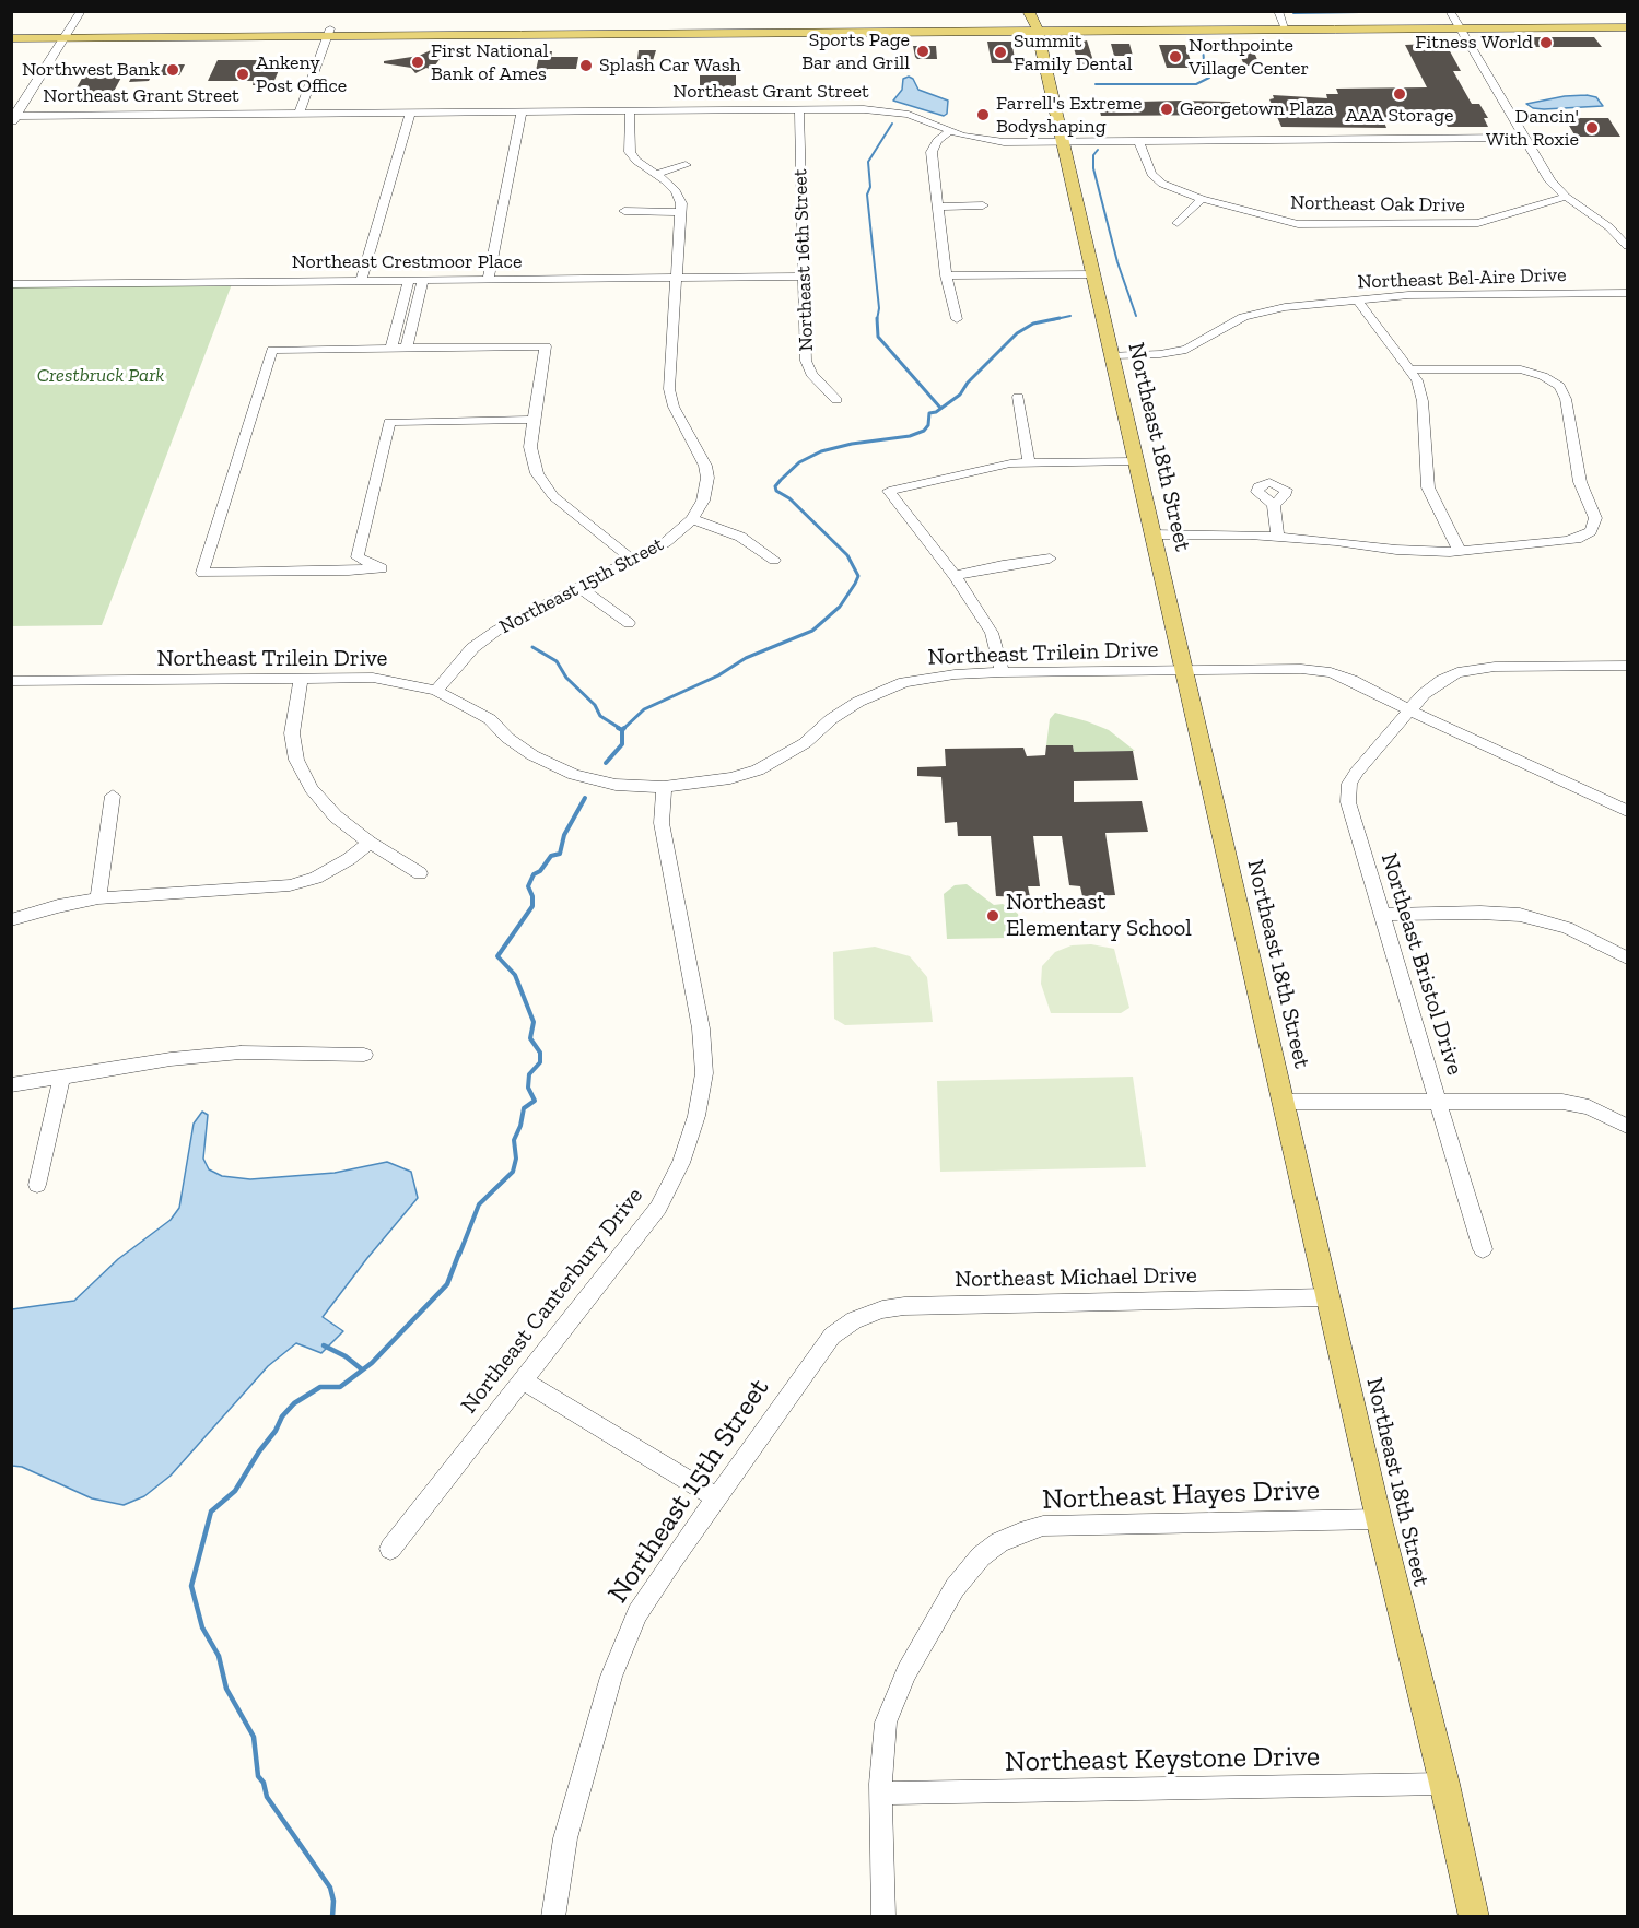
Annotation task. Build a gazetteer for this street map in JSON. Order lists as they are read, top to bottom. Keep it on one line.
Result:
{"streets":{"main road":["Northeast 18th Street"],"street":["Northeast Grant Street","Northeast Oak Drive","Northeast 16th Street","Northeast Crestmoor Place","Northeast Bel-Aire Drive","Northeast 15th Street","Northeast Trilein Drive","Northeast Bristol Drive","Northeast Michael Drive","Northeast Canterbury Drive","Northeast Hayes Drive","Northeast Keystone Drive"]},"crossings":[["Northeast Grant Street","Northeast Oak Drive"],["Northeast Grant Street","Northeast 16th Street"],["Northeast Grant Street","Northeast 18th Street"],["Northeast Grant Street","Northeast 15th Street"],["Northeast 16th Street","Northeast Crestmoor Place"],["Northeast Crestmoor Place","Northeast 15th Street"],["Northeast Bel-Aire Drive","Northeast 18th Street"],["Northeast 18th Street","Northeast Trilein Drive"],["Northeast 18th Street","Northeast Michael Drive"],["Northeast 18th Street","Northeast Hayes Drive"],["Northeast 18th Street","Northeast Keystone Drive"],["Northeast 15th Street","Northeast Trilein Drive"],["Northeast 15th Street","Northeast Michael Drive"],["Northeast Trilein Drive","Northeast Bristol Drive"],["Northeast Trilein Drive","Northeast Canterbury Drive"],["Northeast Hayes Drive","Northeast Keystone Drive"]],"parks":["Crestbruck Park"],"places":["Fitness World","Sports Page Bar and Grill","Summit Family Dental","Northpointe Village Center","First National Bank of Ames","Splash Car Wash","Northwest Bank","Ankeny Post Office","AAA Storage","Georgetown Plaza","Farrell's Extreme Bodyshaping","Dancin' With Roxie","Northeast Elementary School"]}
